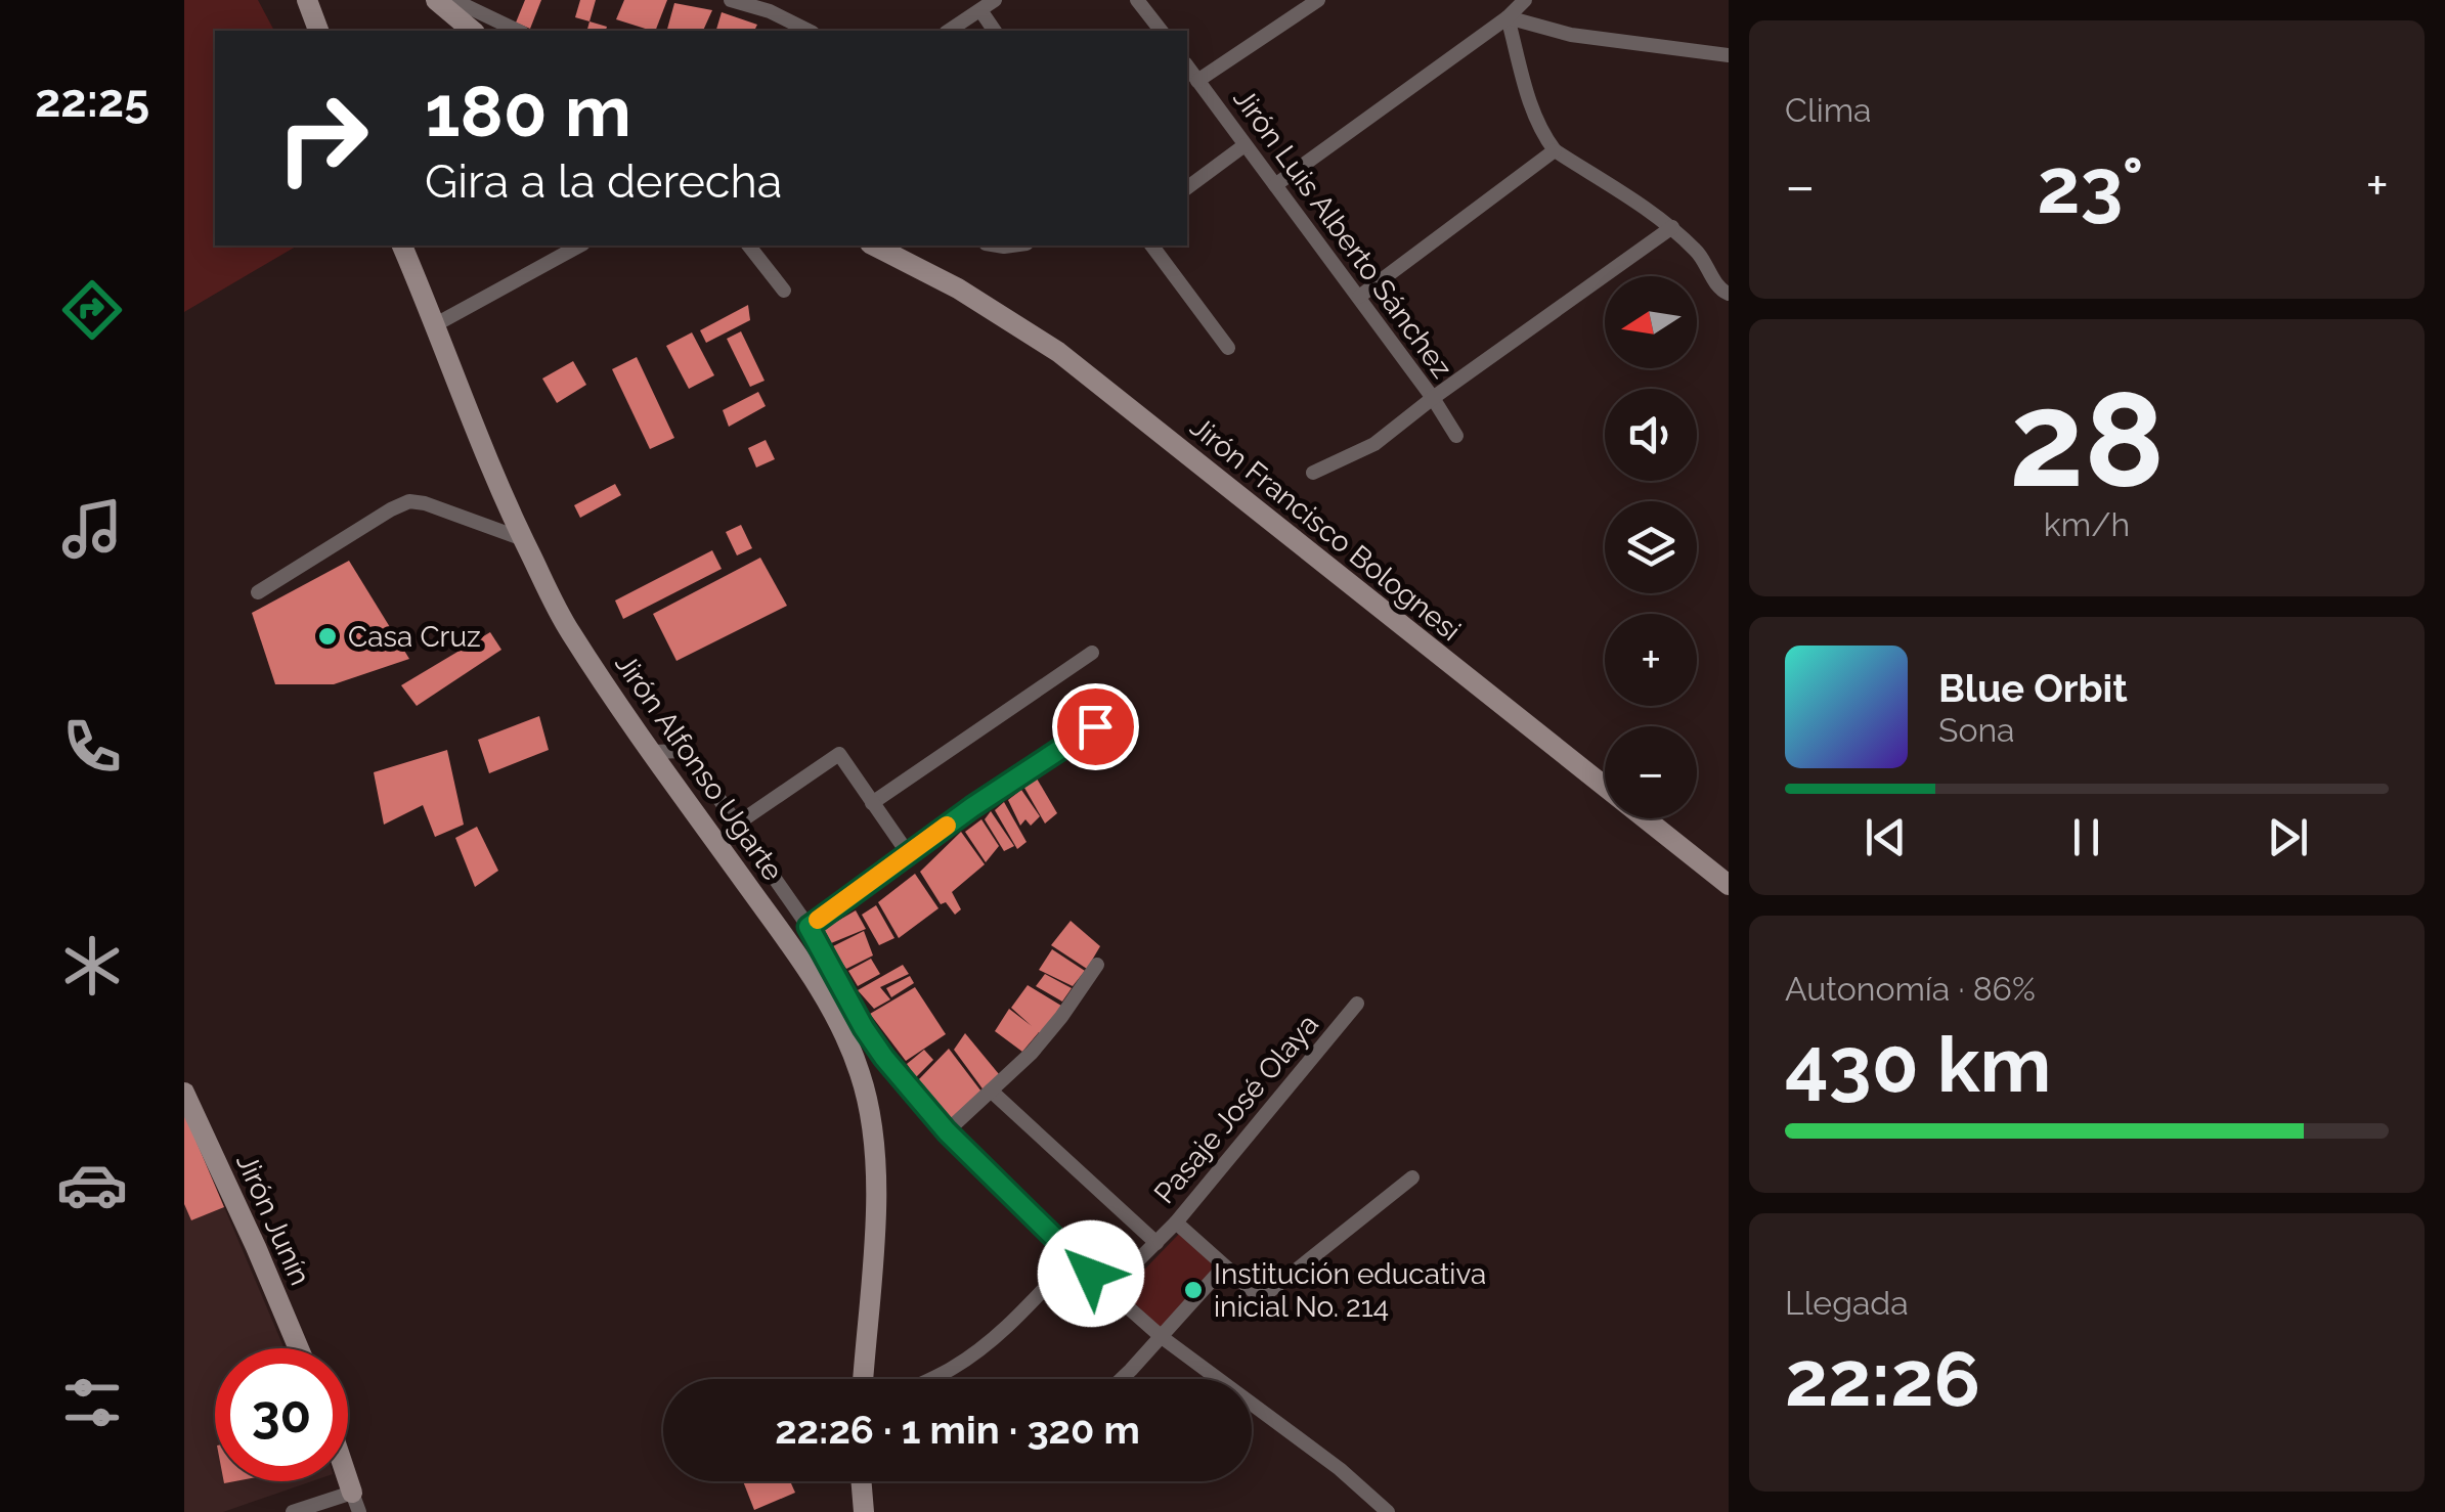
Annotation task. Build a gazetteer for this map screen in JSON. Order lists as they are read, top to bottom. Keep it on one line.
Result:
{"streets":{"main road":["Jirón Francisco Bolognesi","Jirón Alfonso Ugarte","Jirón Junín"],"street":["Jirón Luis Alberto Sánchez","Pasaje José Olaya"]},"places":["Casa Cruz","Institución educativa inicial No. 214"],"north":"left","page":{"tabs":"22:25","tile":["Clima",["28","km/h"],["Autonomía · 86%","430 km"],["Llegada","22:26"]],"turn":["180 m","Gira a la derecha"],"heat":["−","23°","+"],"map_buttons":["+","−"],"song":["Blue Orbit","Sona"],"limit":"30","trip":"22:26 · 1 min · 320 m"}}
